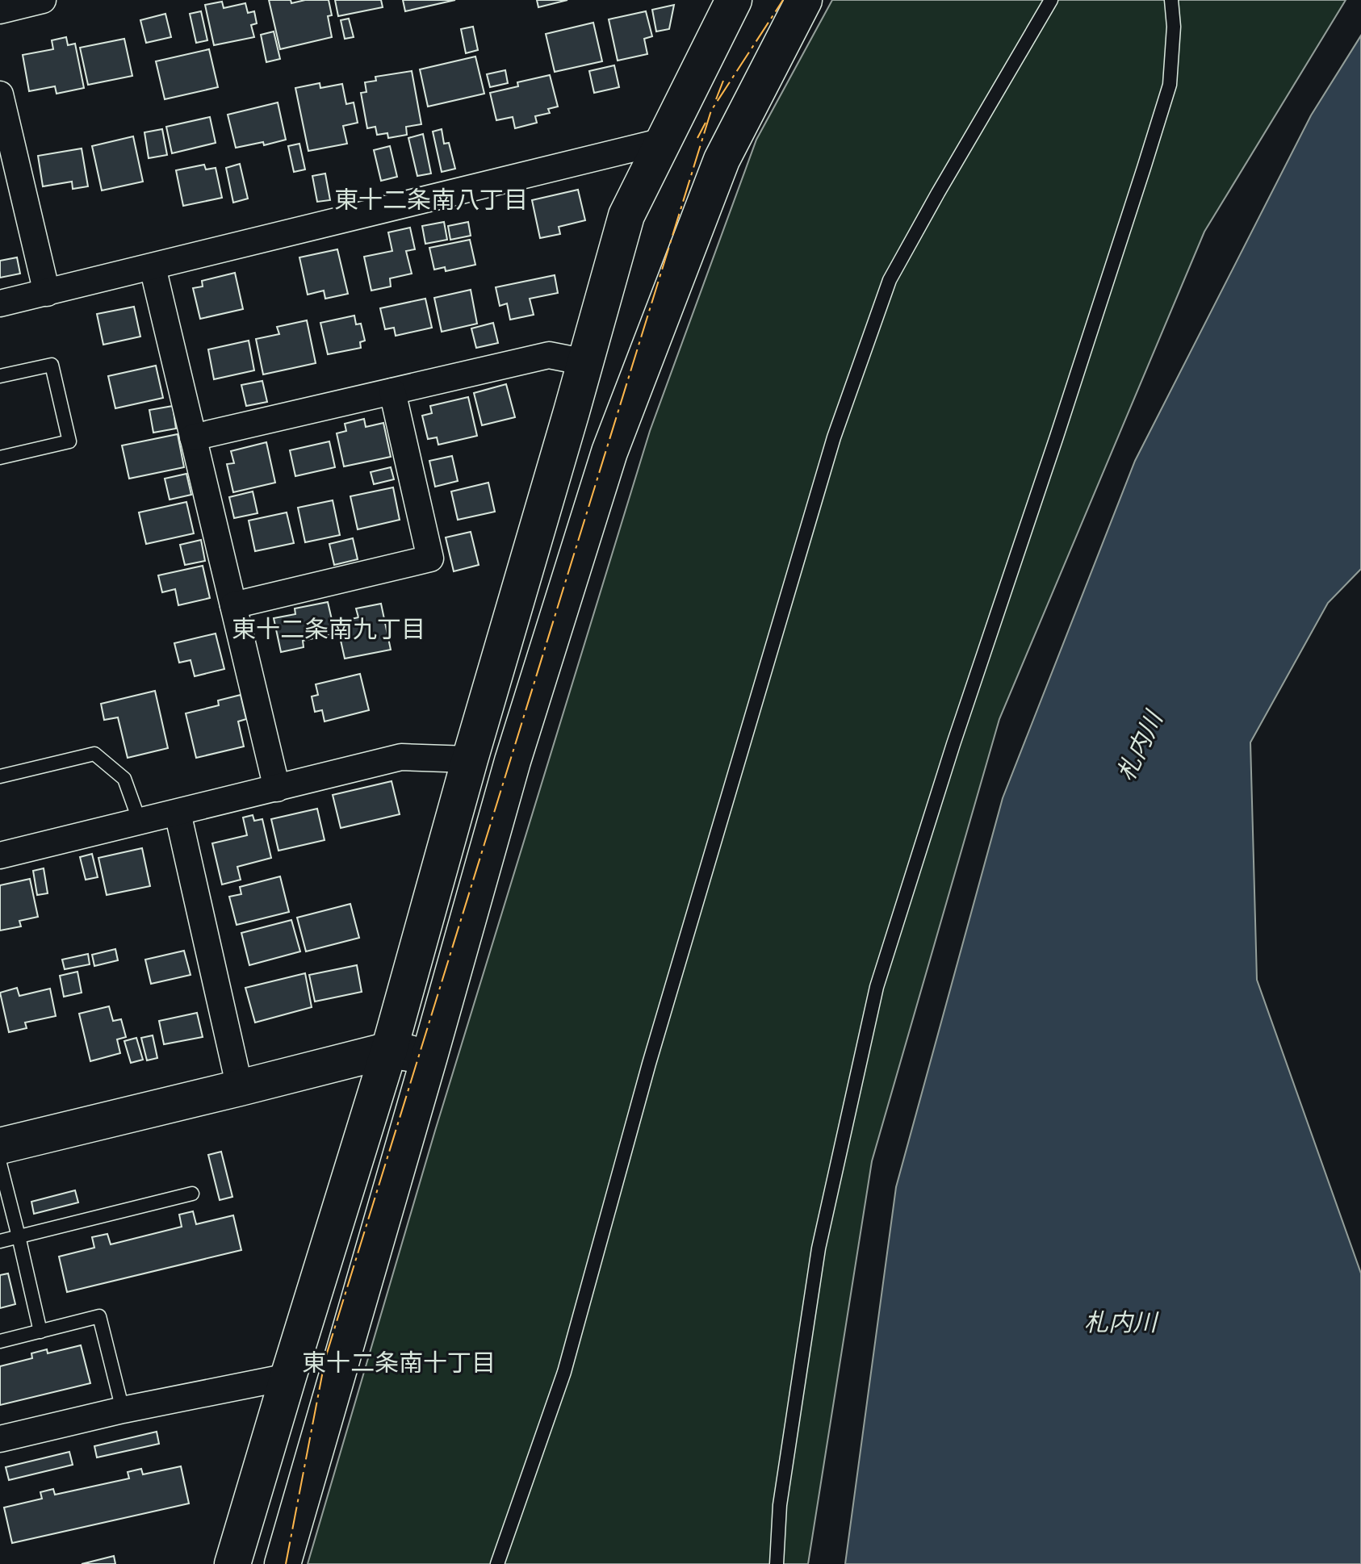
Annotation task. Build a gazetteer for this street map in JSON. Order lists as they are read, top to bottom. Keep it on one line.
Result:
{"districts":["東十二条南八丁目","東十二条南九丁目","東十二条南十丁目"],"water":["札内川"]}
